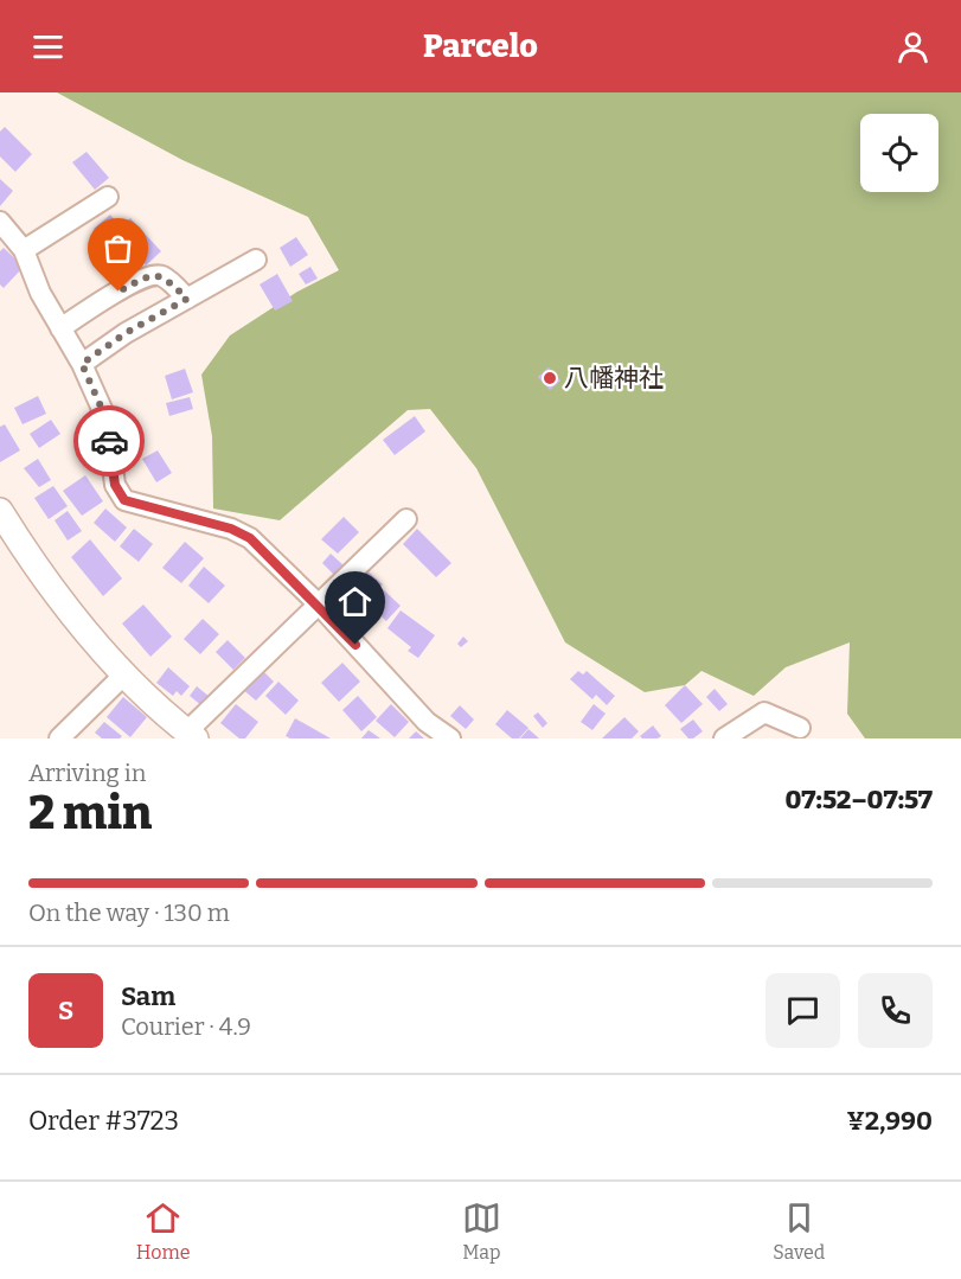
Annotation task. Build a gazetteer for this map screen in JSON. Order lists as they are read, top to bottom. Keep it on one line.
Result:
{"places":["八幡神社"],"page":{"header":"Parcelo","heading":["2 min","Arriving in","07:52–07:57"],"panel":["Sam","Courier · 4.9","Order #3723","¥2,990"],"bar":"On the way · 130 m","round":"S","tabs":["Home","Map","Saved"]}}
